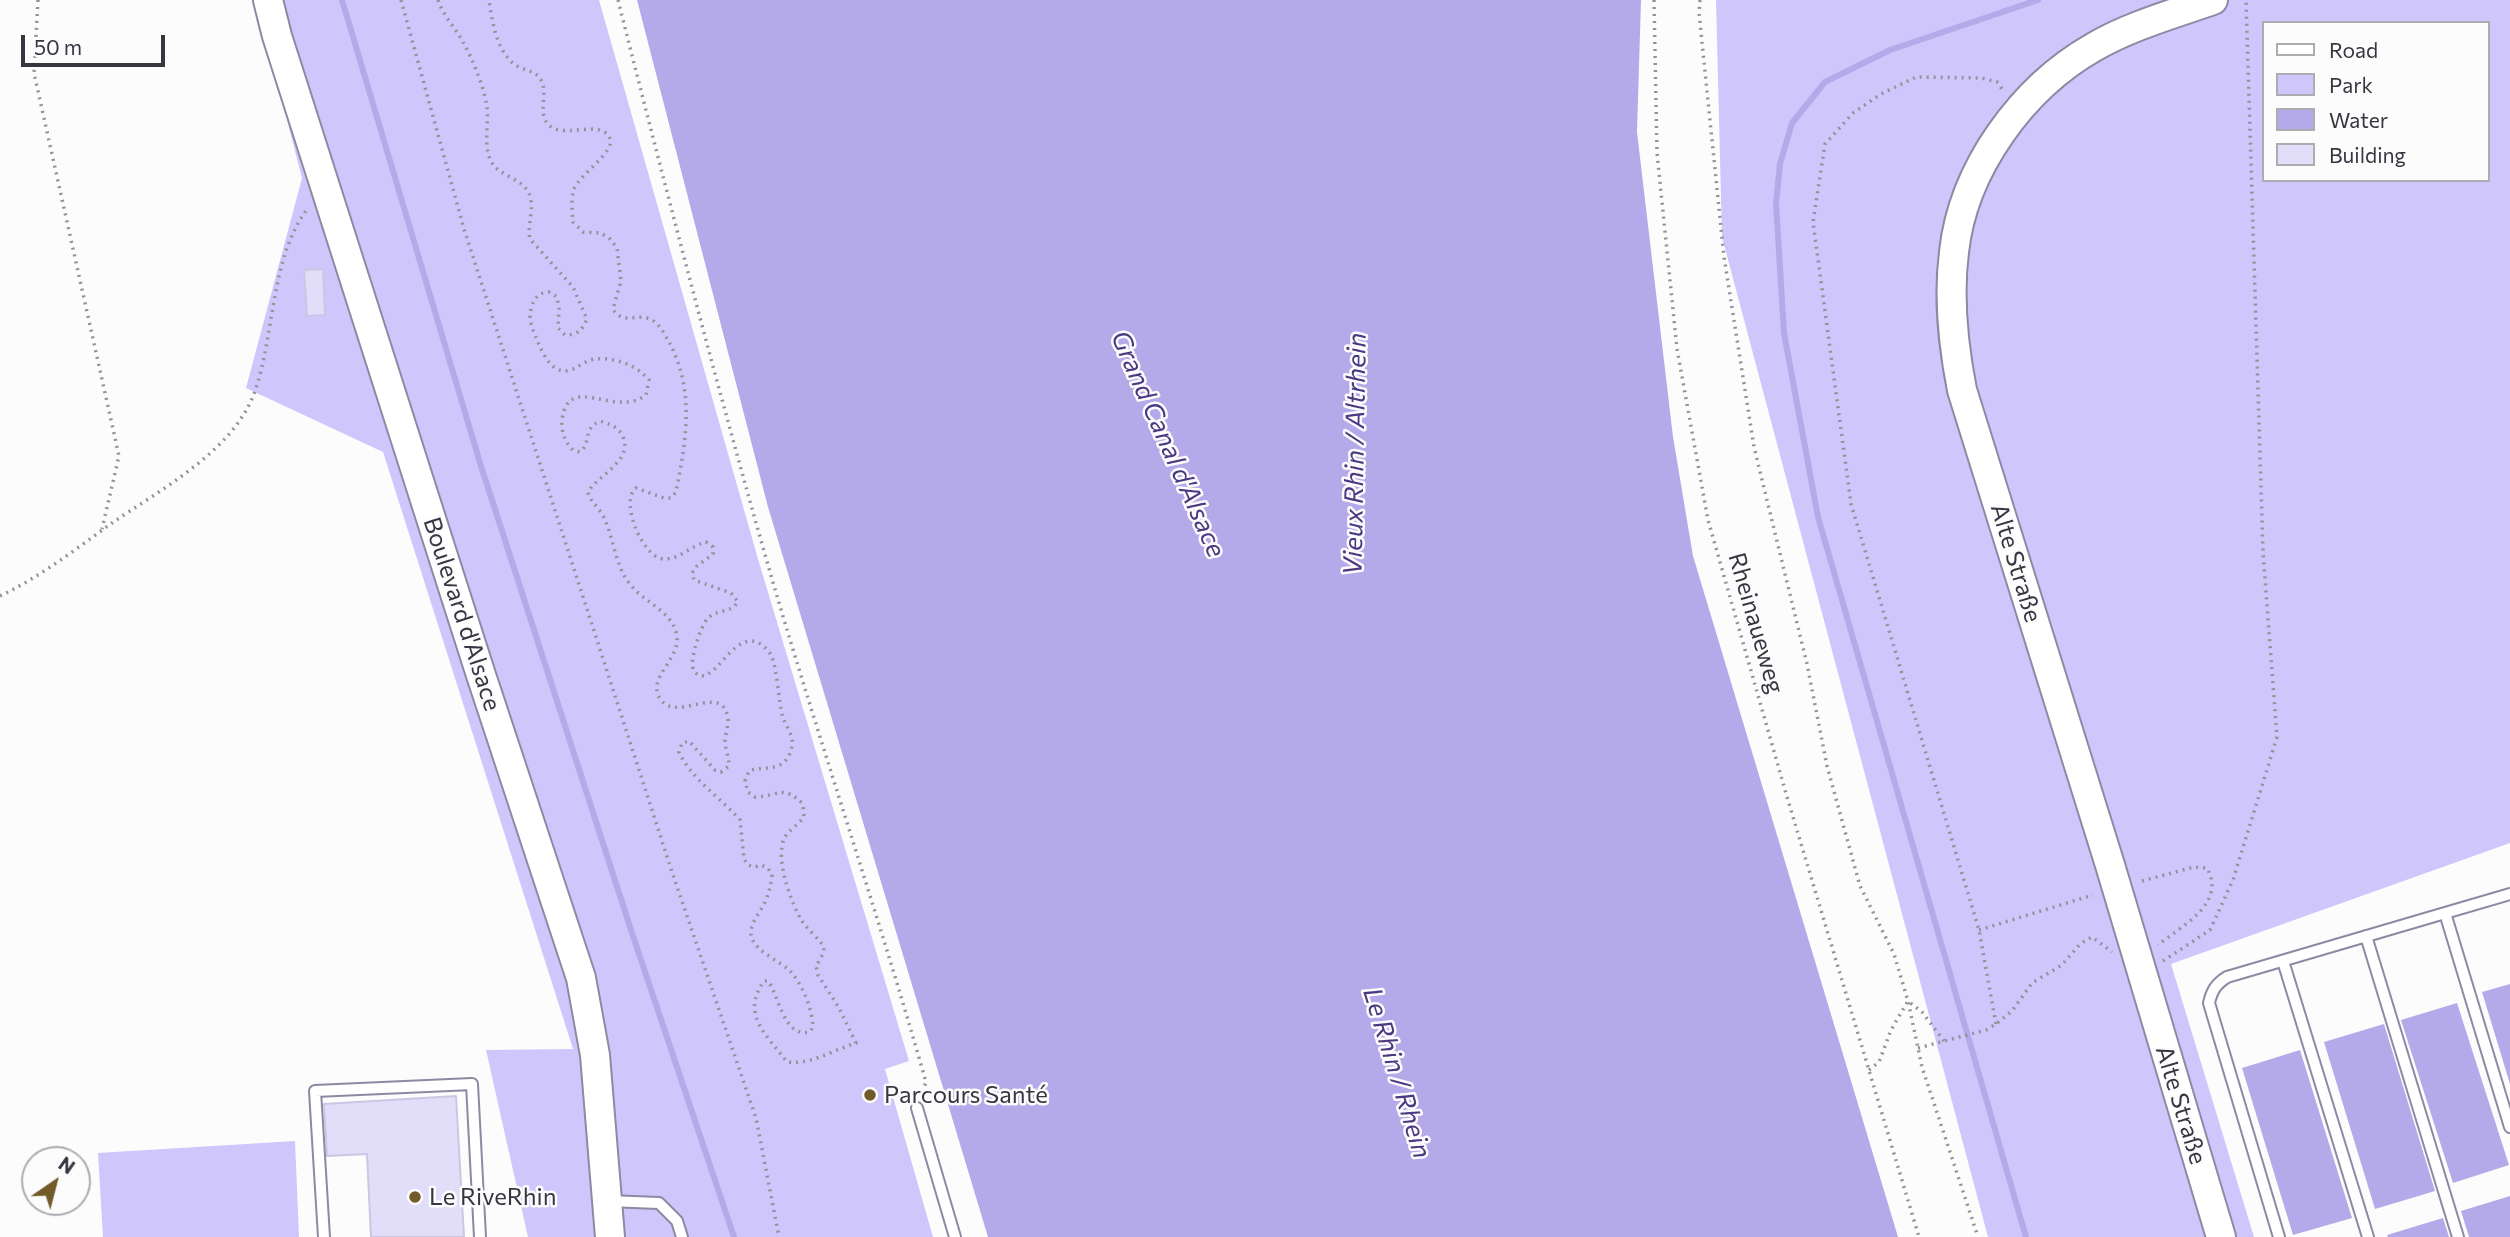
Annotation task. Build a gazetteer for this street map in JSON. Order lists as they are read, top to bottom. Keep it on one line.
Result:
{"streets":{"street":["Alte Straße","Boulevard d'Alsace"],"path":["Rheinaueweg"]},"water":["Grand Canal d'Alsace","Vieux Rhin / Altrhein","Le Rhin / Rhein"],"places":["Parcours Santé","Le RiveRhin"],"legend":["Road","Park","Water","Building"],"scale_bar":"50 m","north":"top right"}
